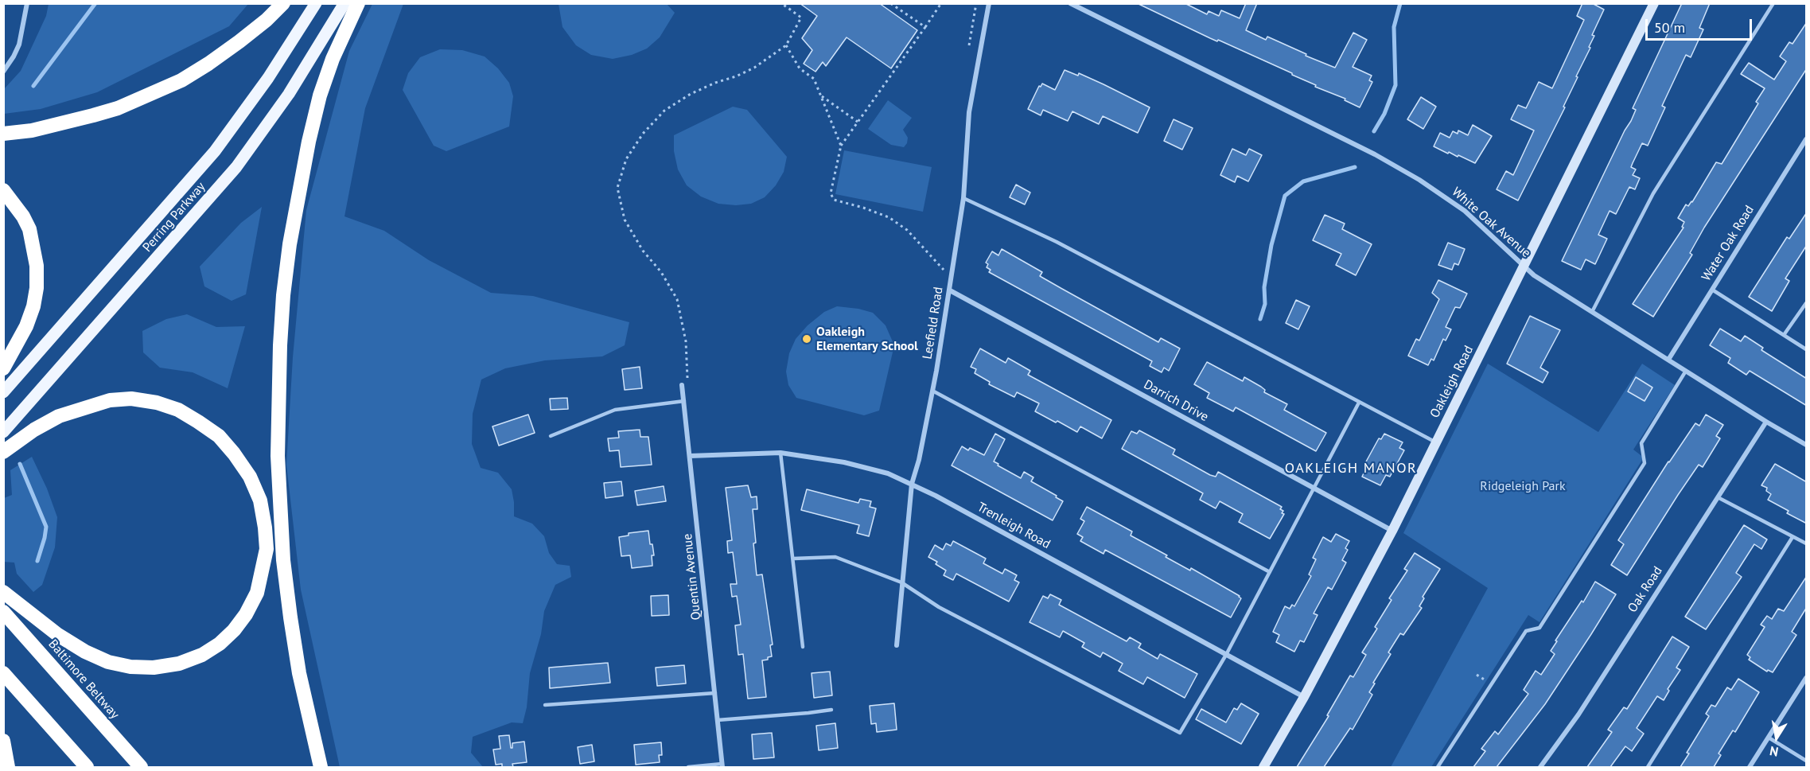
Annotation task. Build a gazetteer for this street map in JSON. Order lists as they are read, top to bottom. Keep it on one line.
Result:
{"streets":{"highway":["Baltimore Beltway"],"main road":["Perring Parkway"],"street":["White Oak Avenue","Water Oak Road","Leefield Road","Oakleigh Road","Darrich Drive","Trenleigh Road","Quentin Avenue","Oak Road"]},"crossings":[["White Oak Avenue","Water Oak Road"],["White Oak Avenue","Oakleigh Road"],["White Oak Avenue","Oak Road"],["Leefield Road","Darrich Drive"],["Leefield Road","Trenleigh Road"],["Oakleigh Road","Darrich Drive"],["Oakleigh Road","Trenleigh Road"],["Trenleigh Road","Quentin Avenue"]],"districts":["OAKLEIGH MANOR"],"parks":["Ridgeleigh Park"],"places":["Oakleigh Elementary School"],"scale_bar":"50 m","north":"bottom"}
